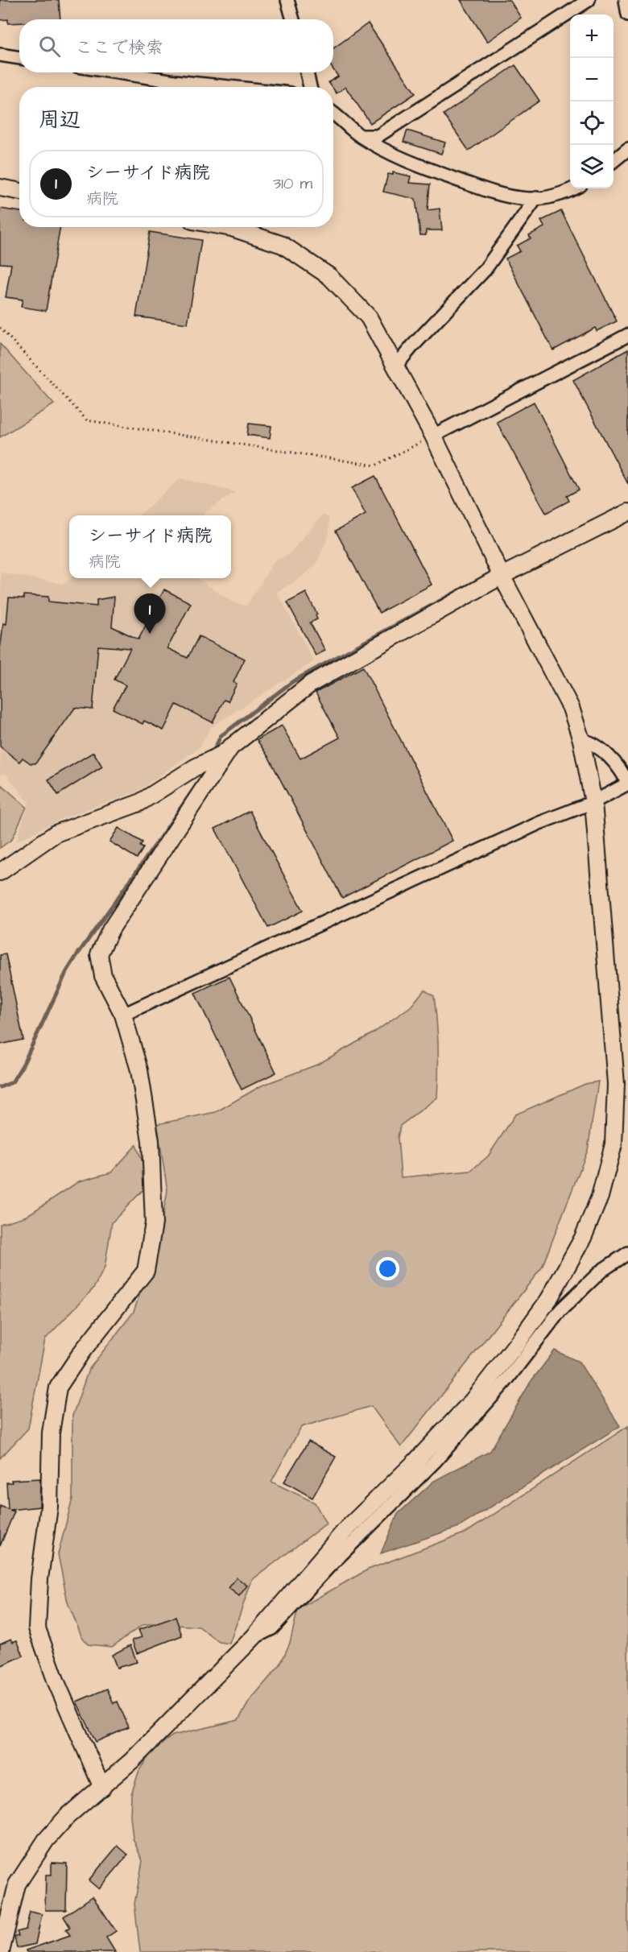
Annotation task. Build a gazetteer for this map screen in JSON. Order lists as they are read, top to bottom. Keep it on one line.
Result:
{"page":{"map_buttons":["+","−"],"search":"ここで検索","heading":"周辺","list":[{"mark":"1","name":"シーサイド病院","note":"病院","value":"310 m"}],"popup":["シーサイド病院","病院"],"pins":"1"}}
